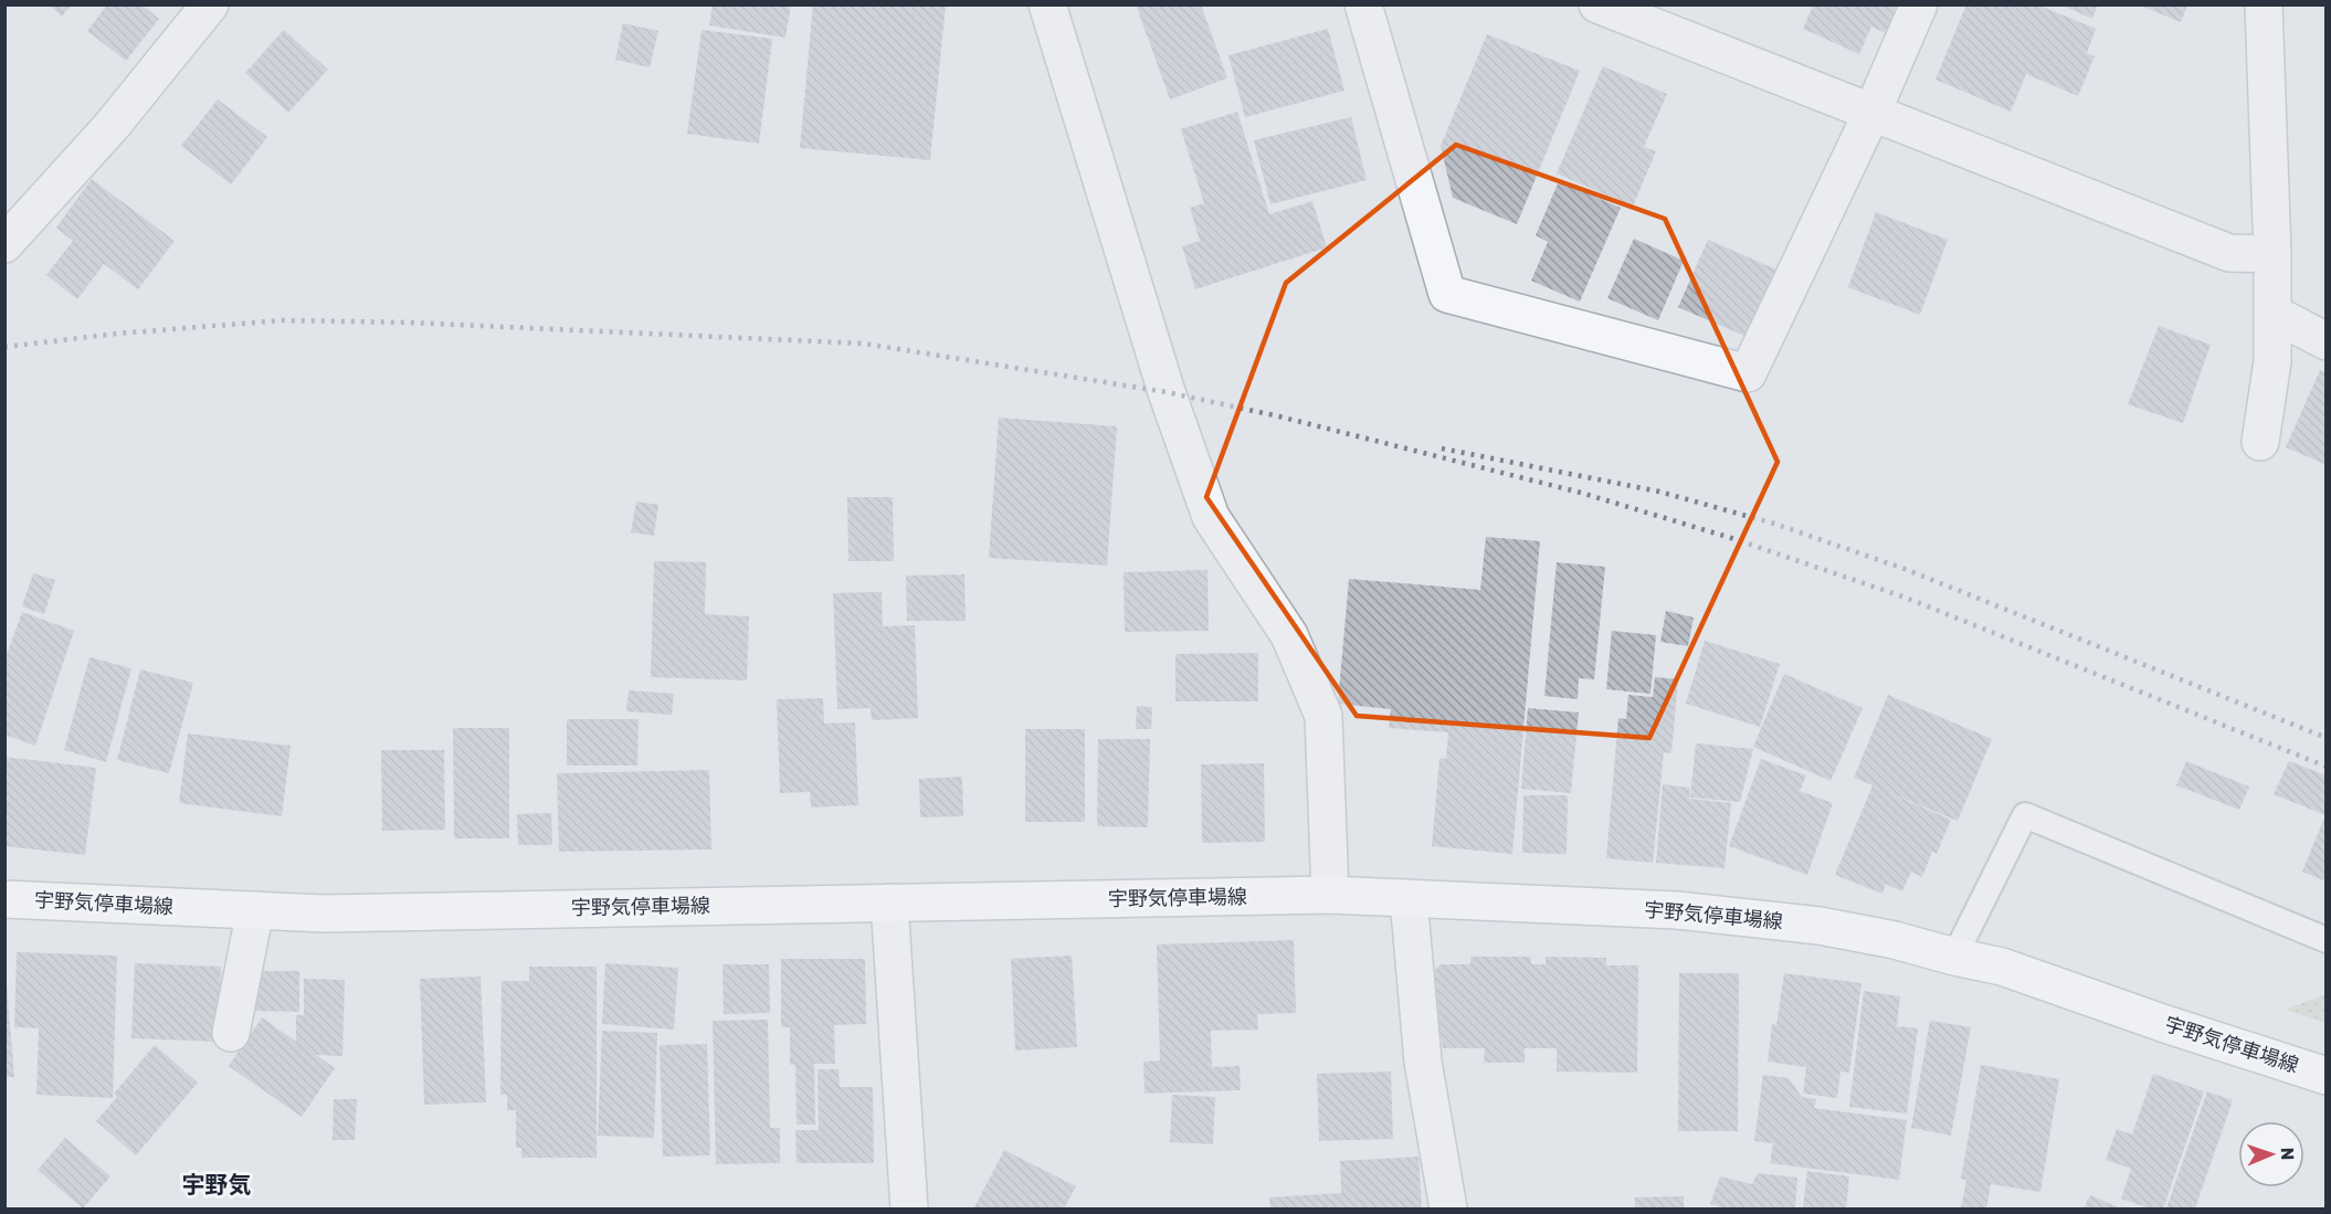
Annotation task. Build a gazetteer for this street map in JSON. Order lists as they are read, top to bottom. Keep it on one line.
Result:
{"streets":{"main road":["宇野気停車場線"]},"districts":["宇野気"],"north":"right"}
